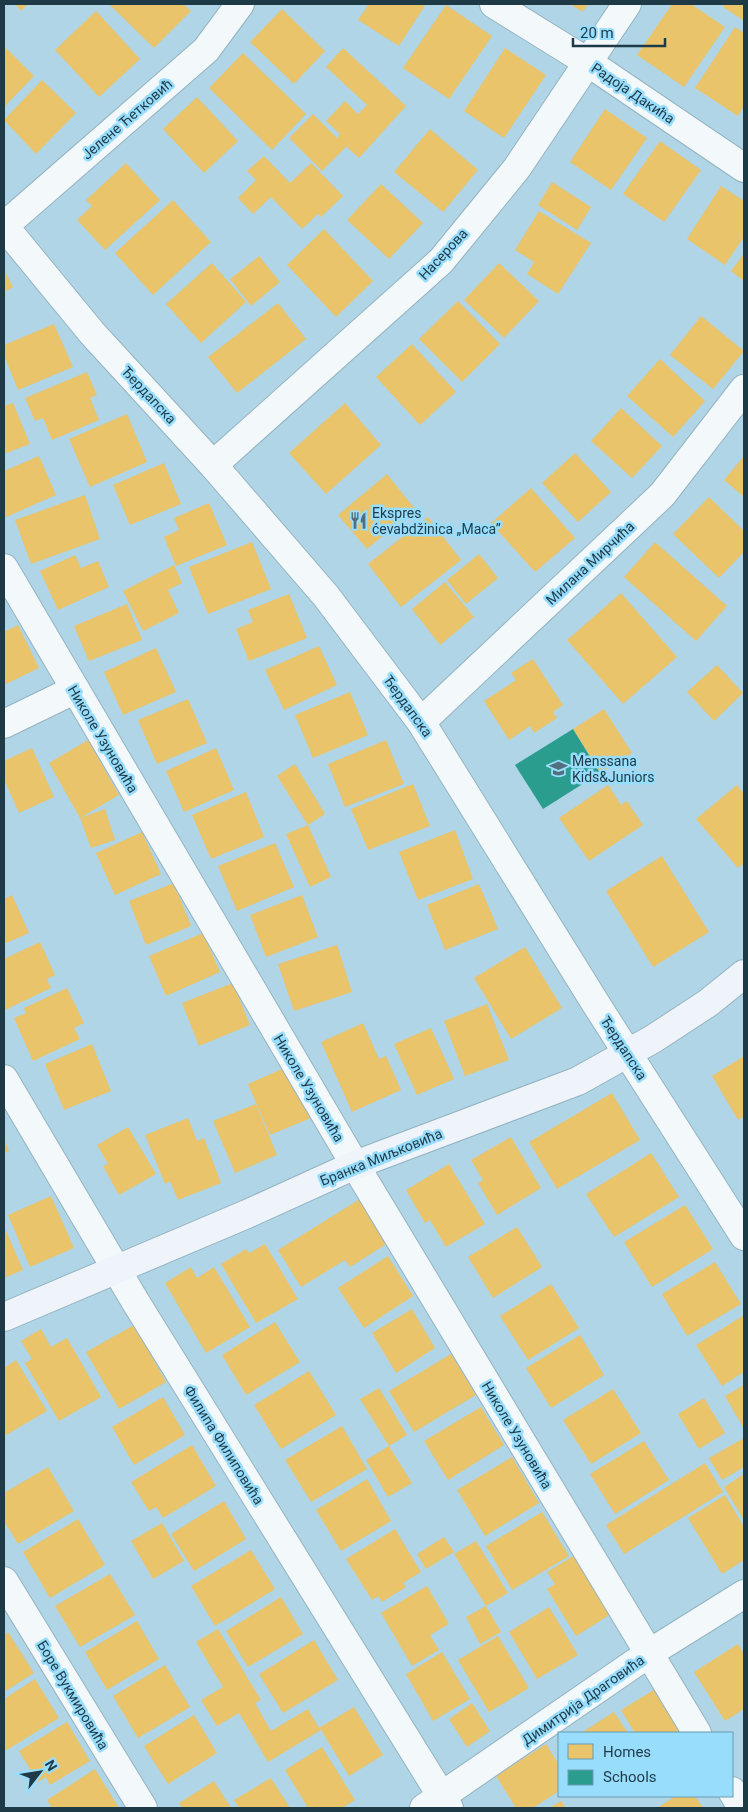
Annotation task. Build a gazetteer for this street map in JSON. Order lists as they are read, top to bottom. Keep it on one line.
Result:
{"streets":{"street":["Радоја Дакића","Јелене Ћетковић","Насерова","Ђердапска","Милана Мирчића","Николе Узуновића","Бранка Миљковића","Филипа Филиповића","Боре Вукмировића","Димитрија Драговића"]},"crossings":[["Радоја Дакића","Насерова"],["Јелене Ћетковић","Ђердапска"],["Насерова","Ђердапска"],["Ђердапска","Милана Мирчића"],["Ђердапска","Бранка Миљковића"],["Николе Узуновића","Бранка Миљковића"],["Николе Узуновића","Димитрија Драговића"],["Бранка Миљковића","Филипа Филиповића"],["Филипа Филиповића","Димитрија Драговића"]],"places":{"restaurant":["Ekspres ćevabdžinica „Maca”"],"school or university":["Menssana Kids&Juniors"]},"legend":["Homes","Schools"],"scale_bar":"20 m","north":"top right"}
